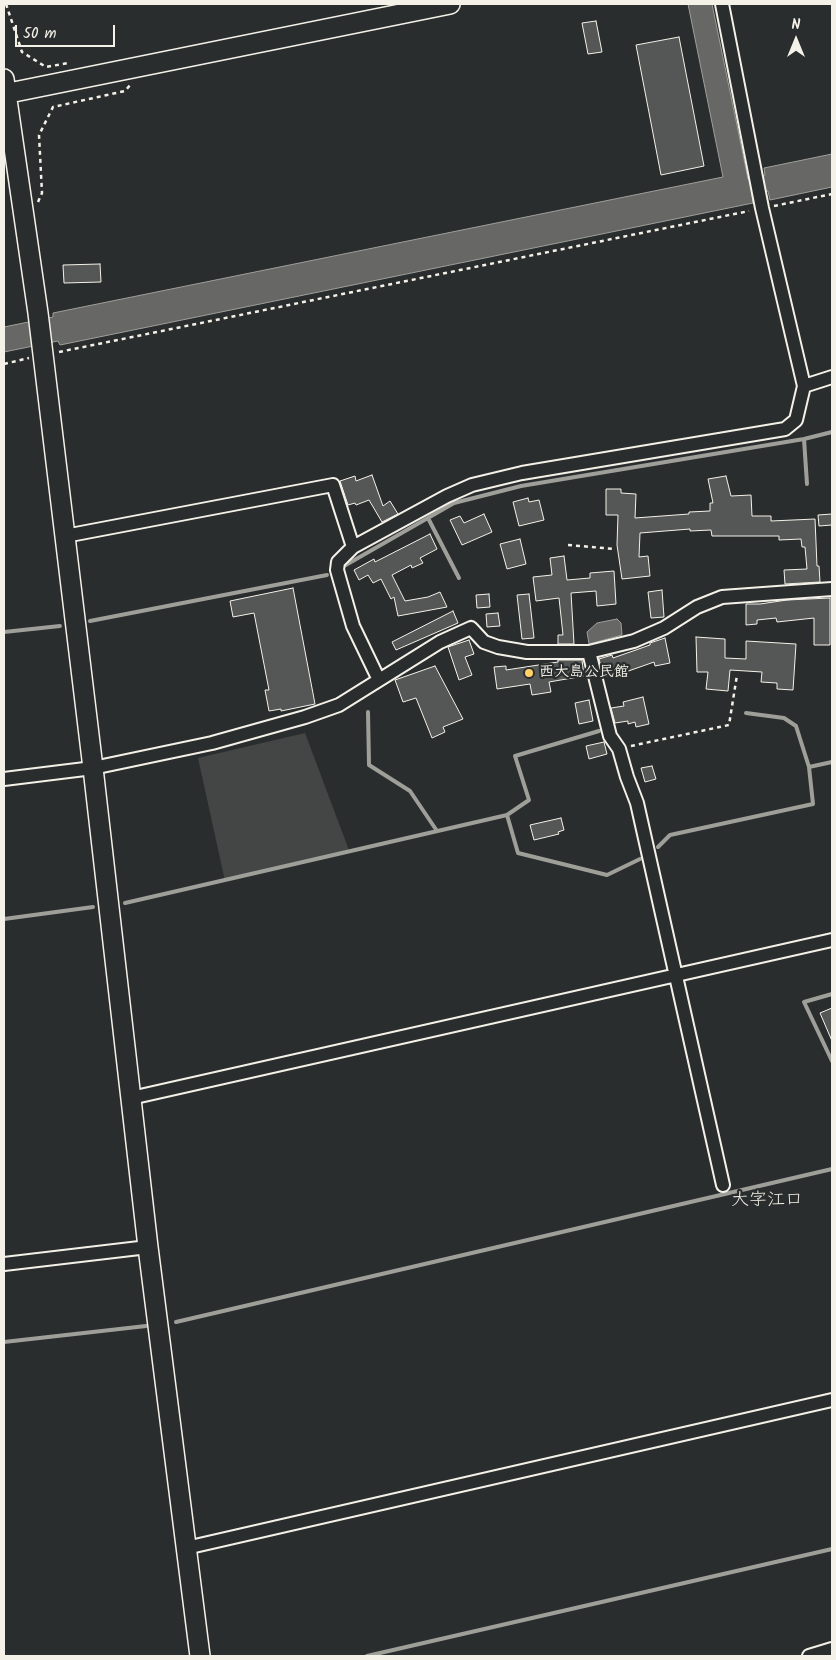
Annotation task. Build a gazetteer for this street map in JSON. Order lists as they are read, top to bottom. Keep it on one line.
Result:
{"districts":["大字江口"],"places":["西大島公民館"],"scale_bar":"50 m","north":"top"}
